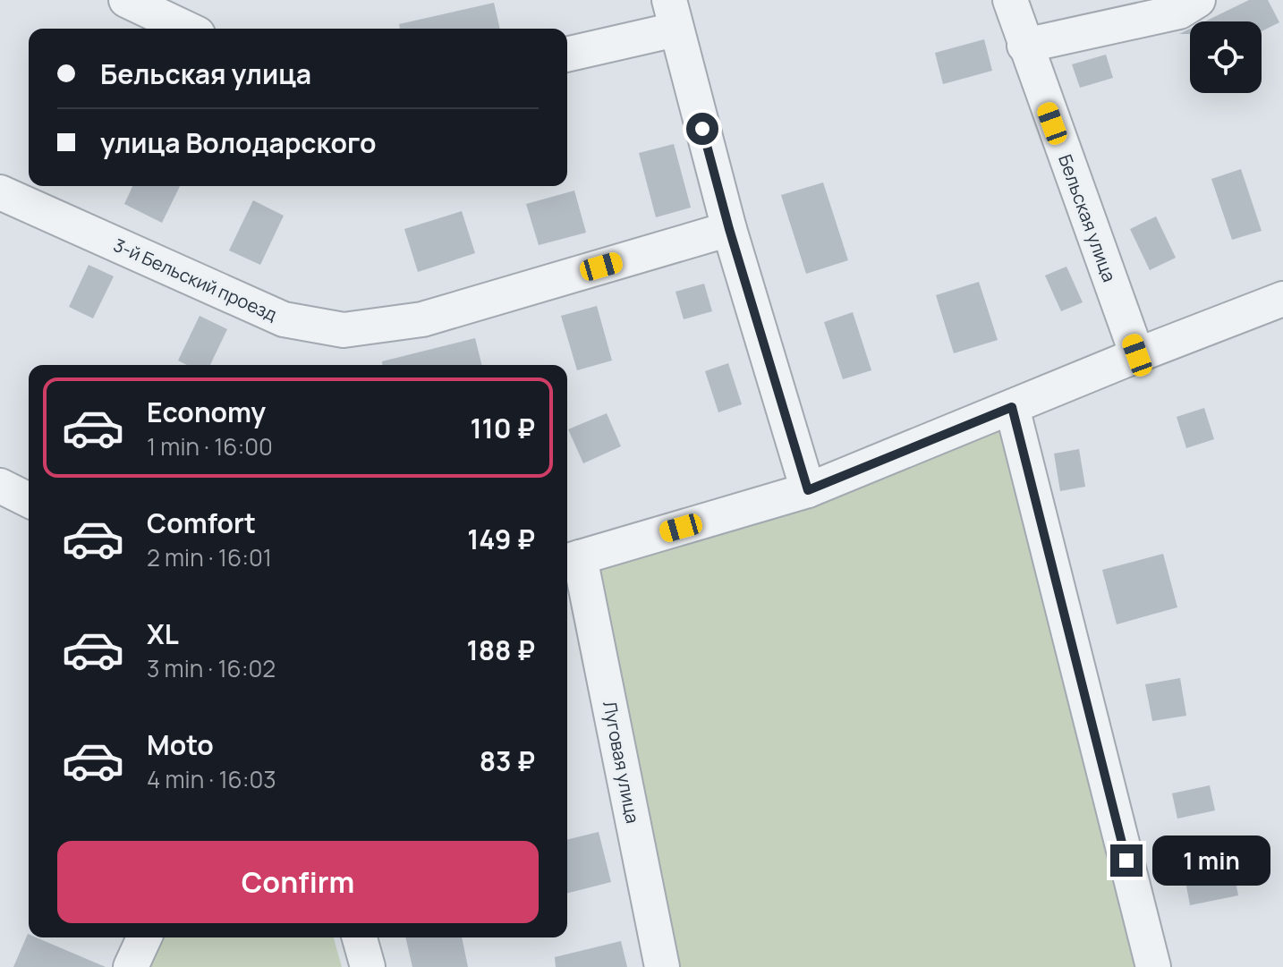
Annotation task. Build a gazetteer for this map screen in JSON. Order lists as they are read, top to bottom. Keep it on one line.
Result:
{"streets":{"street":["Бельская улица","3-й Бельский проезд","Луговая улица"]},"page":{"banner":["Бельская улица","улица Володарского"],"list":[{"name":"Economy","note":"1 min · 16:00","value":"110 ₽"},{"name":"Comfort","note":"2 min · 16:01","value":"149 ₽"},{"name":"XL","note":"3 min · 16:02","value":"188 ₽"},{"name":"Moto","note":"4 min · 16:03","value":"83 ₽"}],"buttons":"Confirm","bubble":"1 min"}}
